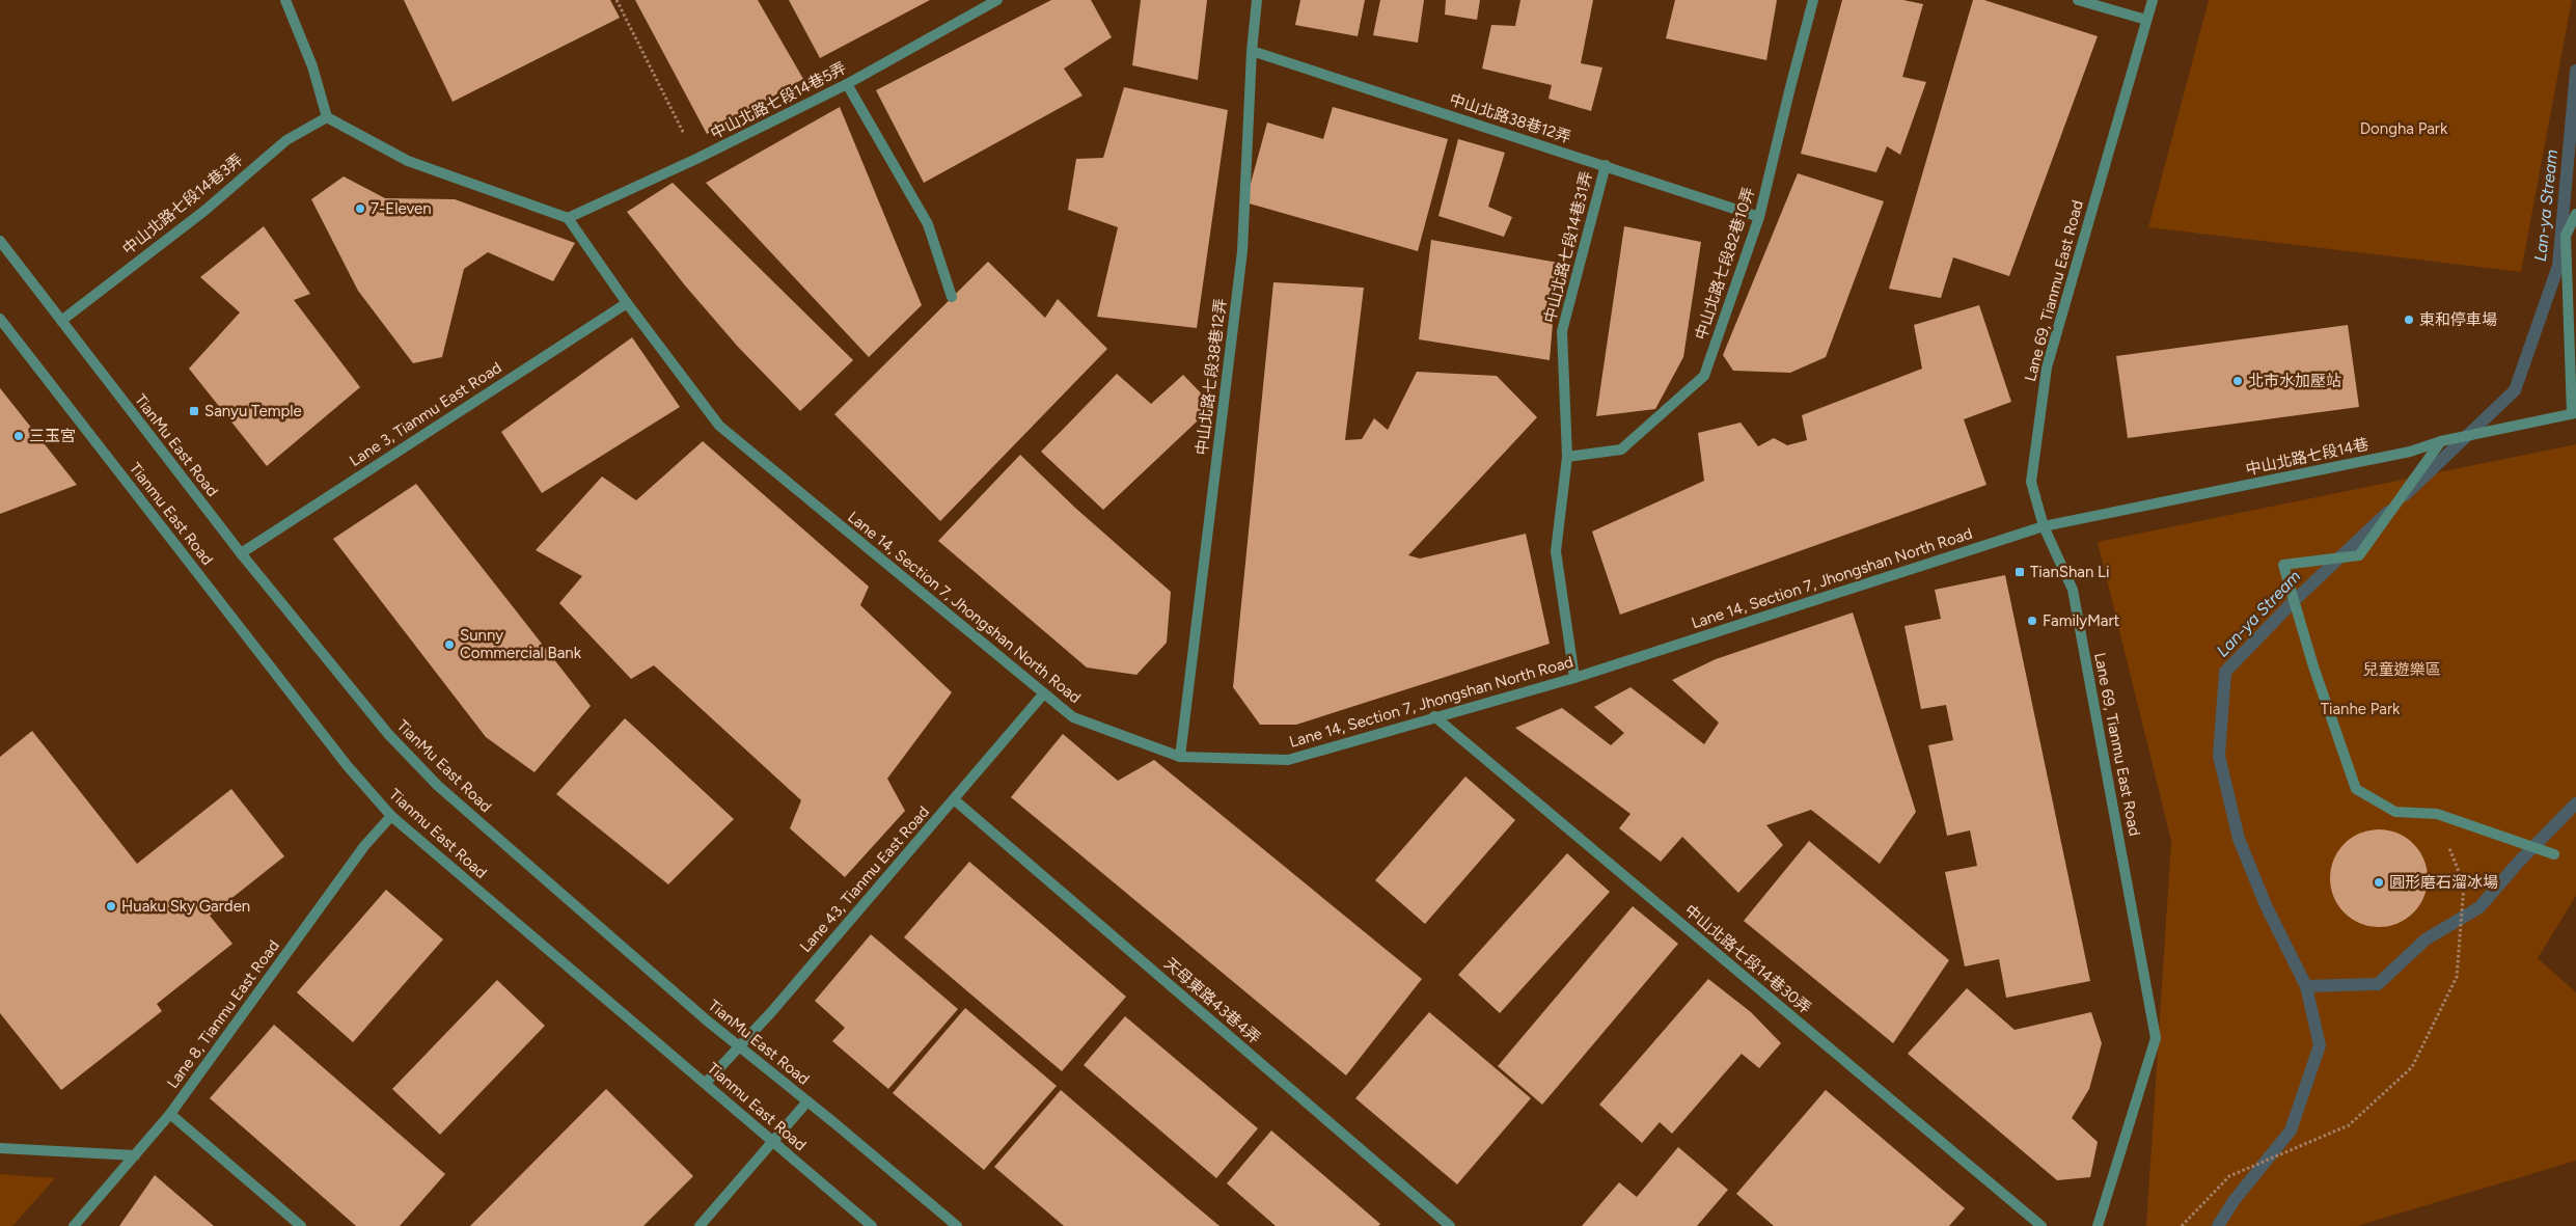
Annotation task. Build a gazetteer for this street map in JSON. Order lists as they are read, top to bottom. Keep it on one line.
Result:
{"streets":{"street":["中山北路七段14巷5弄","中山北路38巷12弄","中山北路七段14巷3弄","中山北路七段14巷31弄","中山北路七段82巷10弄","Lane 69, Tianmu East Road","中山北路七段38巷12弄","Lane 3, Tianmu East Road","TianMu East Road","中山北路七段14巷","Tianmu East Road","Lane 14, Section 7, Jhongshan North Road","Lane 43, Tianmu East Road","中山北路七段14巷30弄","天母東路43巷4弄","Lane 8, Tianmu East Road"]},"crossings":[["中山北路七段14巷5弄","Lane 14, Section 7, Jhongshan North Road"],["中山北路38巷12弄","中山北路七段14巷31弄"],["中山北路38巷12弄","中山北路七段82巷10弄"],["中山北路38巷12弄","中山北路七段38巷12弄"],["中山北路七段14巷3弄","TianMu East Road"],["中山北路七段14巷31弄","中山北路七段82巷10弄"],["中山北路七段14巷31弄","Lane 14, Section 7, Jhongshan North Road"],["Lane 69, Tianmu East Road","中山北路七段14巷"],["Lane 69, Tianmu East Road","Lane 14, Section 7, Jhongshan North Road"],["中山北路七段38巷12弄","Lane 14, Section 7, Jhongshan North Road"],["Lane 3, Tianmu East Road","TianMu East Road"],["Lane 3, Tianmu East Road","Lane 14, Section 7, Jhongshan North Road"],["TianMu East Road","Lane 43, Tianmu East Road"],["中山北路七段14巷","Lane 14, Section 7, Jhongshan North Road"],["Tianmu East Road","Lane 43, Tianmu East Road"],["Tianmu East Road","Lane 8, Tianmu East Road"],["Lane 14, Section 7, Jhongshan North Road","Lane 43, Tianmu East Road"],["Lane 14, Section 7, Jhongshan North Road","中山北路七段14巷30弄"],["Lane 43, Tianmu East Road","天母東路43巷4弄"]],"water":["Lan-ya Stream"],"parks":["Dongha Park","兒童遊樂區","Tianhe Park"],"places":{"other":["7-Eleven","東和停車場","北市水加壓站","三玉宮","FamilyMart","Sunny Commercial Bank","圓形磨石溜冰場","Huaku Sky Garden"],"transit":["Sanyu Temple","TianShan Li"]}}
